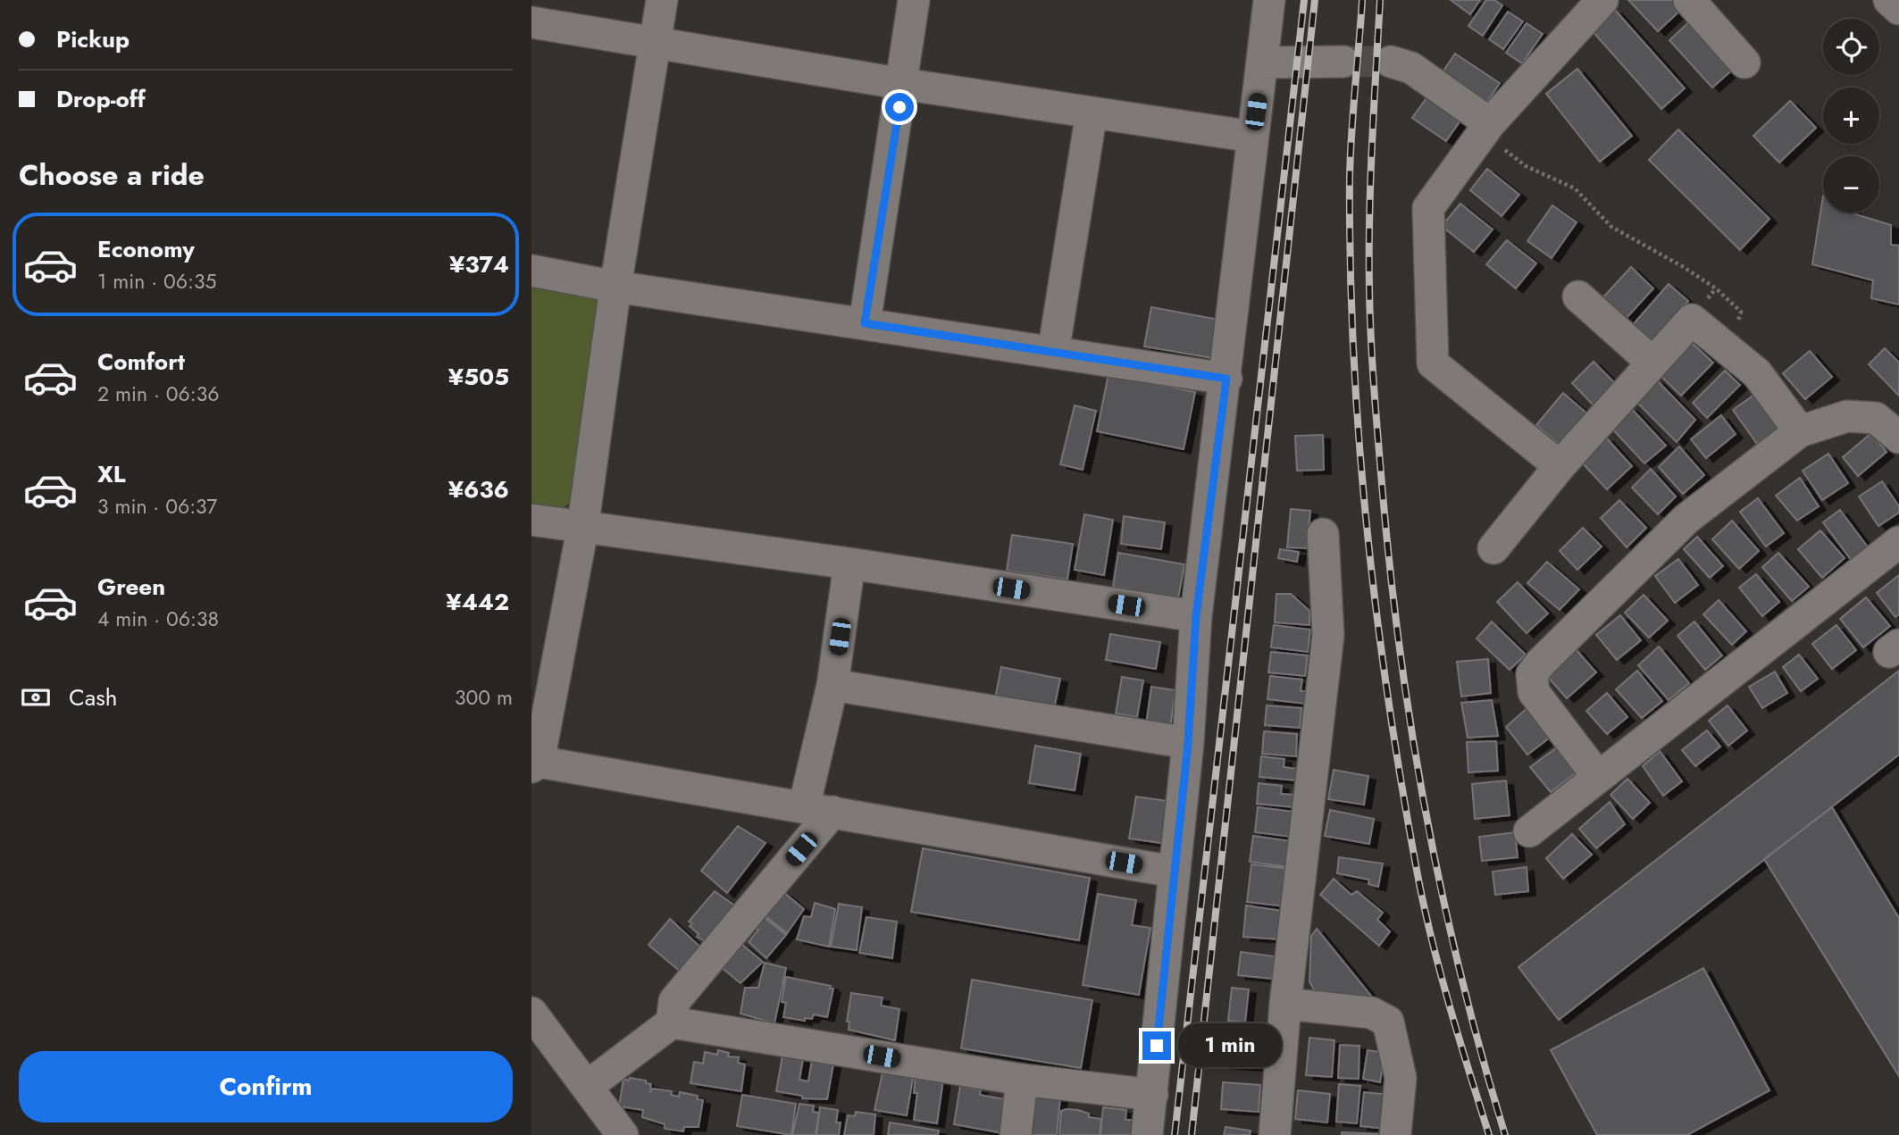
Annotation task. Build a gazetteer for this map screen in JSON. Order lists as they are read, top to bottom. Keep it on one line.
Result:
{"page":{"banner":["Pickup","Drop-off"],"map_buttons":["+","−"],"heading":"Choose a ride","list":[{"name":"Economy","note":"1 min · 06:35","value":"¥374"},{"name":"Comfort","note":"2 min · 06:36","value":"¥505"},{"name":"XL","note":"3 min · 06:37","value":"¥636"},{"name":"Green","note":"4 min · 06:38","value":"¥442"}],"pay":["Cash","300 m"],"bubble":"1 min","buttons":"Confirm"}}
